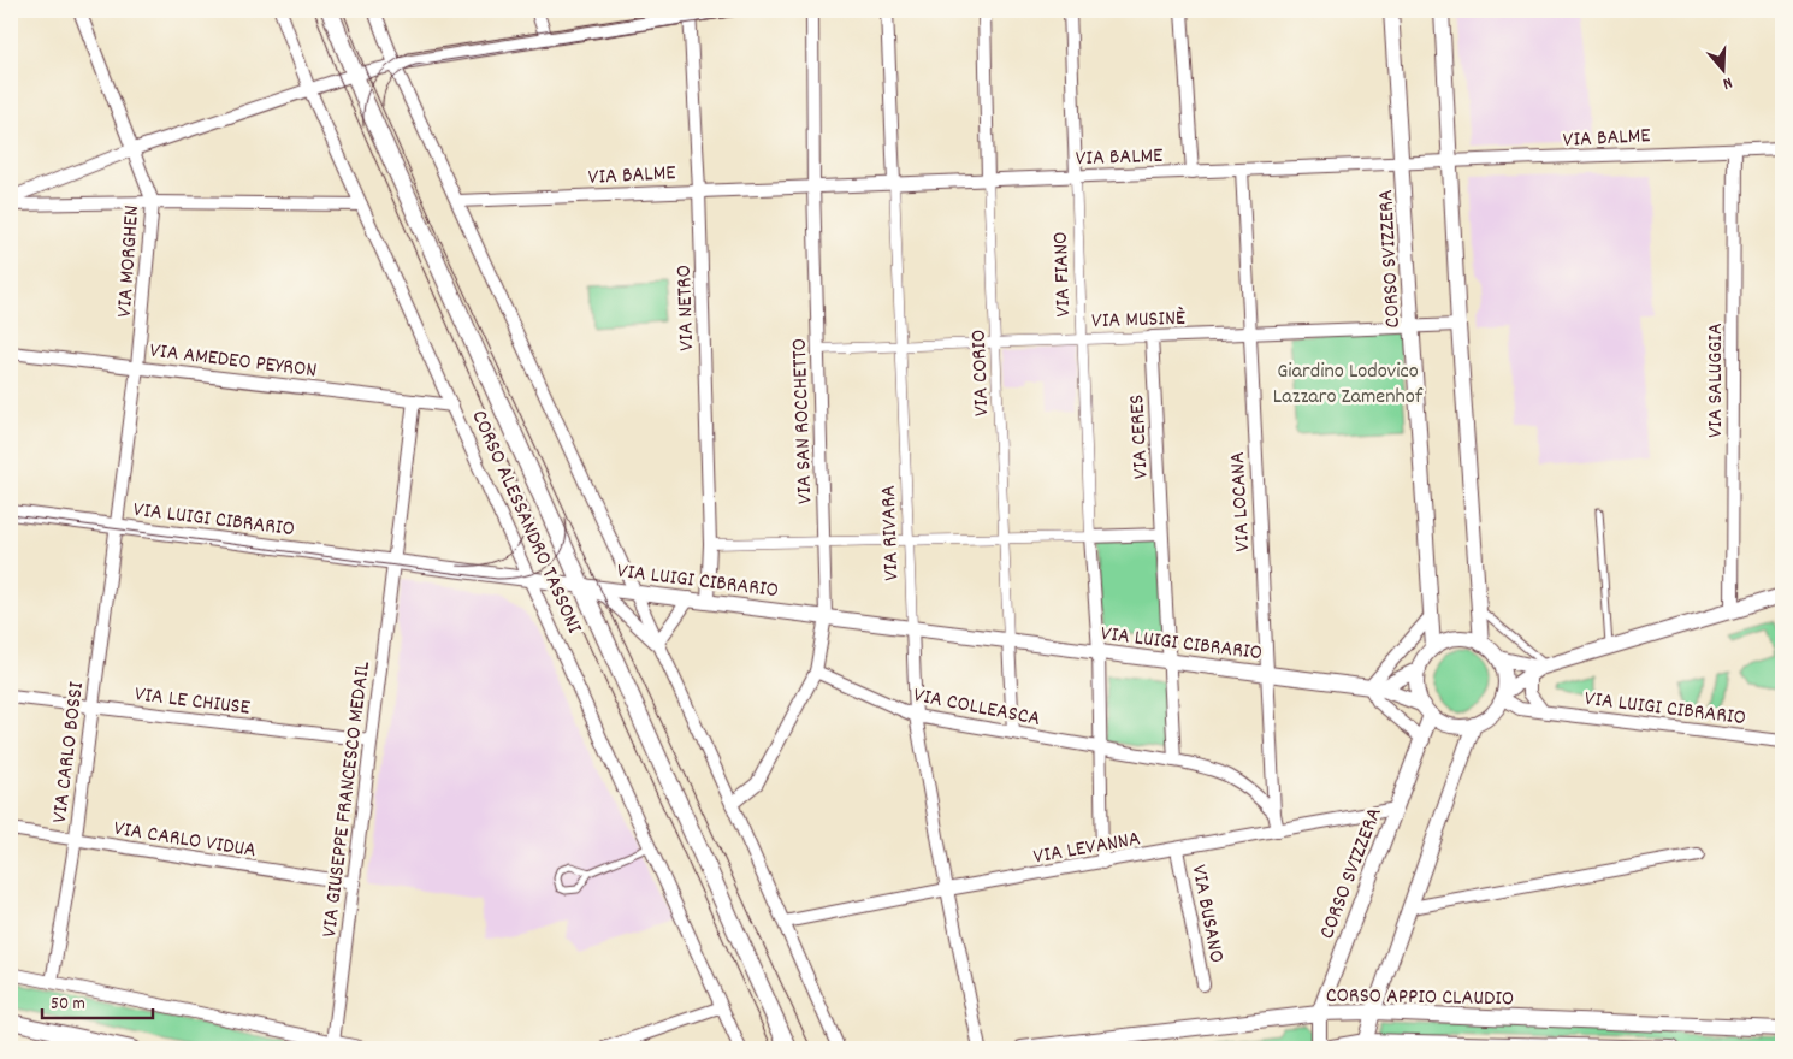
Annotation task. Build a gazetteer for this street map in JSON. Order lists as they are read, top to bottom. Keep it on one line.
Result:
{"streets":{"main road":["CORSO ALESSANDRO TASSONI"],"street":["VIA BALME","CORSO SVIZZERA","VIA MORGHEN","VIA FIANO","VIA NETRO","VIA MUSINÈ","VIA AMEDEO PEYRON","VIA CORIO","VIA SALUGGIA","VIA SAN ROCCHETTO","VIA CERES","VIA LOCANA","VIA LUIGI CIBRARIO","VIA RIVARA","VIA LE CHIUSE","VIA COLLEASCA","VIA CARLO BOSSI","VIA GIUSEPPE FRANCESCO MEDAIL","VIA CARLO VIDUA","VIA LEVANNA","VIA BUSANO","CORSO APPIO CLAUDIO"]},"crossings":[["VIA BALME","CORSO SVIZZERA"],["VIA BALME","VIA FIANO"],["VIA BALME","VIA NETRO"],["VIA BALME","VIA CORIO"],["VIA BALME","VIA SALUGGIA"],["VIA BALME","VIA SAN ROCCHETTO"],["VIA BALME","VIA LOCANA"],["VIA BALME","VIA RIVARA"],["CORSO SVIZZERA","VIA MUSINÈ"],["CORSO SVIZZERA","VIA LUIGI CIBRARIO"],["CORSO SVIZZERA","VIA LEVANNA"],["CORSO SVIZZERA","CORSO APPIO CLAUDIO"],["VIA MORGHEN","VIA AMEDEO PEYRON"],["VIA MORGHEN","VIA LUIGI CIBRARIO"],["VIA MORGHEN","VIA CARLO BOSSI"],["VIA FIANO","VIA MUSINÈ"],["VIA NETRO","VIA LUIGI CIBRARIO"],["VIA MUSINÈ","VIA CORIO"],["VIA MUSINÈ","VIA SAN ROCCHETTO"],["VIA MUSINÈ","VIA CERES"],["VIA MUSINÈ","VIA LOCANA"],["VIA MUSINÈ","VIA RIVARA"],["VIA AMEDEO PEYRON","CORSO ALESSANDRO TASSONI"],["VIA AMEDEO PEYRON","VIA GIUSEPPE FRANCESCO MEDAIL"],["VIA CORIO","VIA LUIGI CIBRARIO"],["VIA CORIO","VIA COLLEASCA"],["VIA SAN ROCCHETTO","VIA LUIGI CIBRARIO"],["VIA SAN ROCCHETTO","VIA COLLEASCA"],["VIA CERES","VIA LUIGI CIBRARIO"],["VIA CERES","VIA COLLEASCA"],["VIA LOCANA","VIA LUIGI CIBRARIO"],["VIA LOCANA","VIA LEVANNA"],["VIA LUIGI CIBRARIO","CORSO ALESSANDRO TASSONI"],["VIA LUIGI CIBRARIO","VIA RIVARA"],["VIA LUIGI CIBRARIO","VIA CARLO BOSSI"],["VIA LUIGI CIBRARIO","VIA GIUSEPPE FRANCESCO MEDAIL"],["VIA RIVARA","VIA COLLEASCA"],["VIA RIVARA","VIA LEVANNA"],["VIA LE CHIUSE","VIA CARLO BOSSI"],["VIA LE CHIUSE","VIA GIUSEPPE FRANCESCO MEDAIL"],["VIA CARLO BOSSI","VIA CARLO VIDUA"],["VIA GIUSEPPE FRANCESCO MEDAIL","VIA CARLO VIDUA"],["VIA LEVANNA","VIA BUSANO"]],"parks":["Giardino Lodovico Lazzaro Zamenhof"],"scale_bar":"50 m","north":"bottom"}
